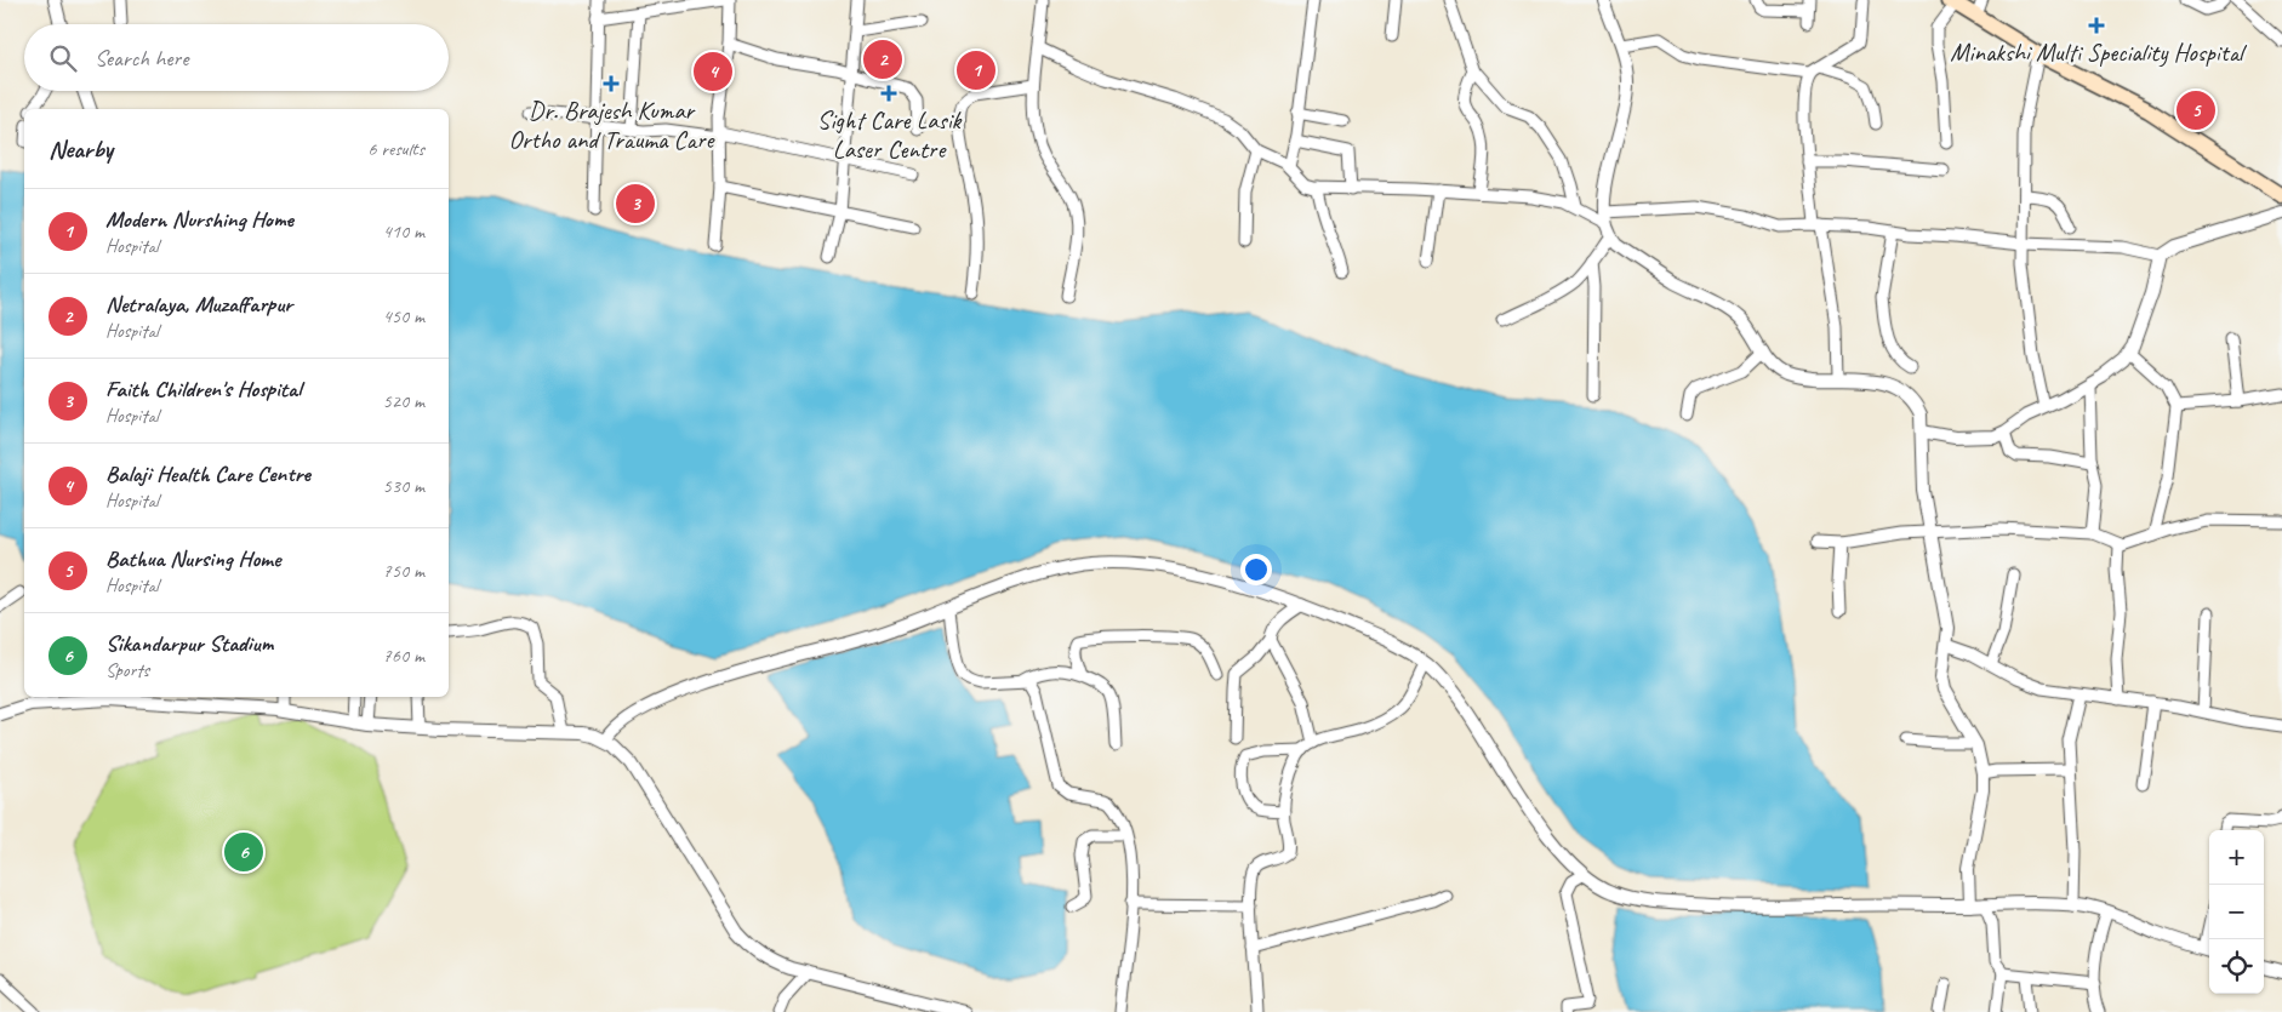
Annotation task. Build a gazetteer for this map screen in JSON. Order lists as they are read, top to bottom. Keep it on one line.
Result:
{"places":{"health":["Minakshi Multi Speciality Hospital","Dr. Brajesh Kumar Ortho and Trauma Care","Sight Care Lasik Laser Centre"]},"page":{"search":"Search here","pins":["2","1","4","5","3","6"],"heading":["Nearby","6 results"],"list":[{"mark":"1","name":"Modern Nurshing Home","note":"Hospital","value":"410 m"},{"mark":"2","name":"Netralaya, Muzaffarpur","note":"Hospital","value":"450 m"},{"mark":"3","name":"Faith Children's Hospital","note":"Hospital","value":"520 m"},{"mark":"4","name":"Balaji Health Care Centre","note":"Hospital","value":"530 m"},{"mark":"5","name":"Bathua Nursing Home","note":"Hospital","value":"750 m"},{"mark":"6","name":"Sikandarpur Stadium","note":"Sports","value":"760 m"}],"map_buttons":["+","−"]}}
